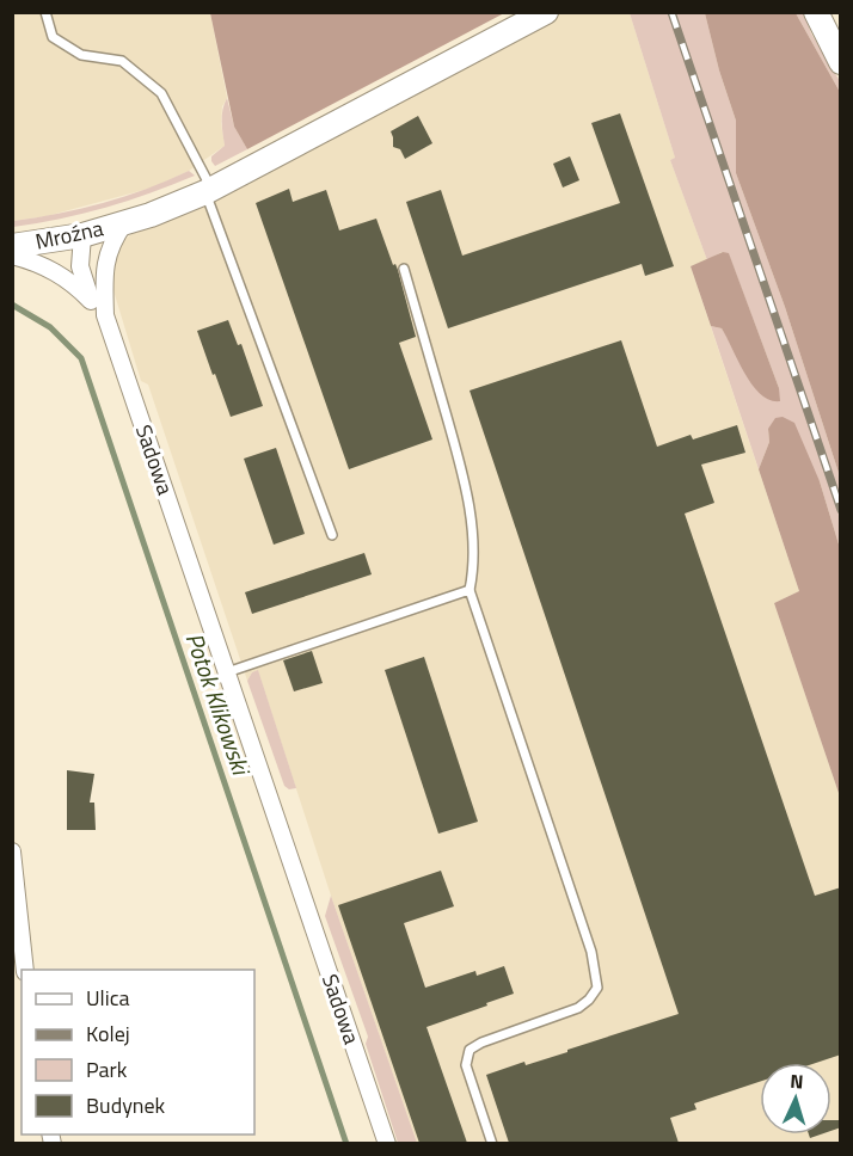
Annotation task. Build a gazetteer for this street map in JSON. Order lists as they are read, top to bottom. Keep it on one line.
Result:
{"streets":{"main road":["Mroźna"],"street":["Sadowa"]},"crossings":[["Mroźna","Sadowa"]],"water":["Potok Klikowski"],"legend":["Ulica","Kolej","Park","Budynek"],"north":"top"}
